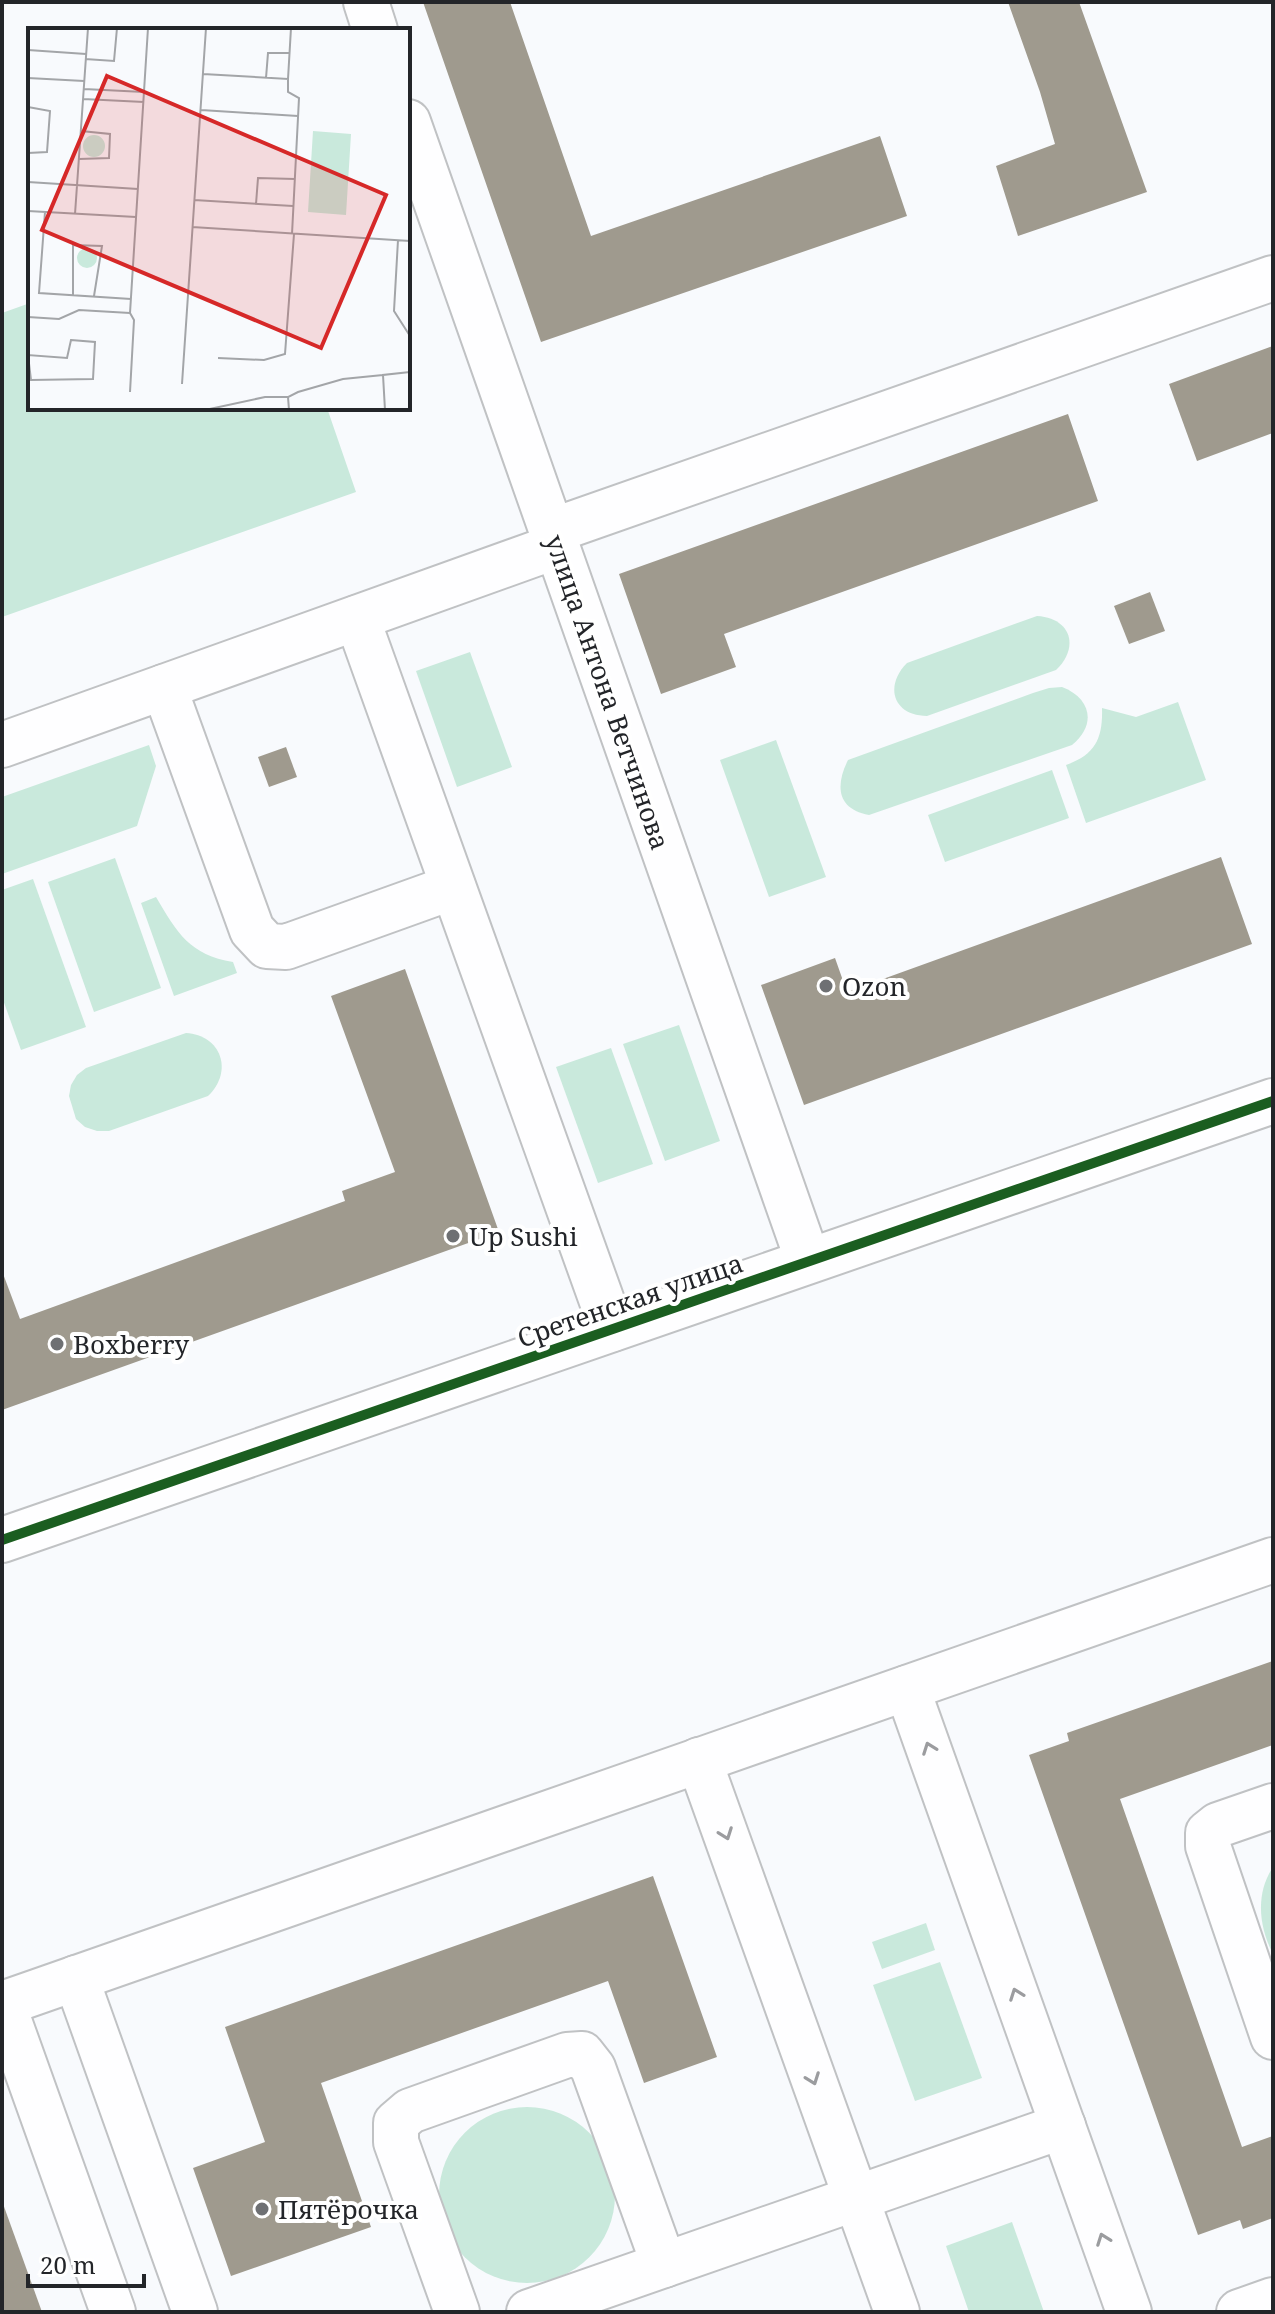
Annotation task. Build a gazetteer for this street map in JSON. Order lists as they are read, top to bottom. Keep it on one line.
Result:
{"streets":{"street":["улица Антона Ветчинова","Сретенская улица"]},"crossings":[["улица Антона Ветчинова","Сретенская улица"]],"places":["Ozon","Up Sushi","Boxberry","Пятёрочка"],"scale_bar":"20 m"}
